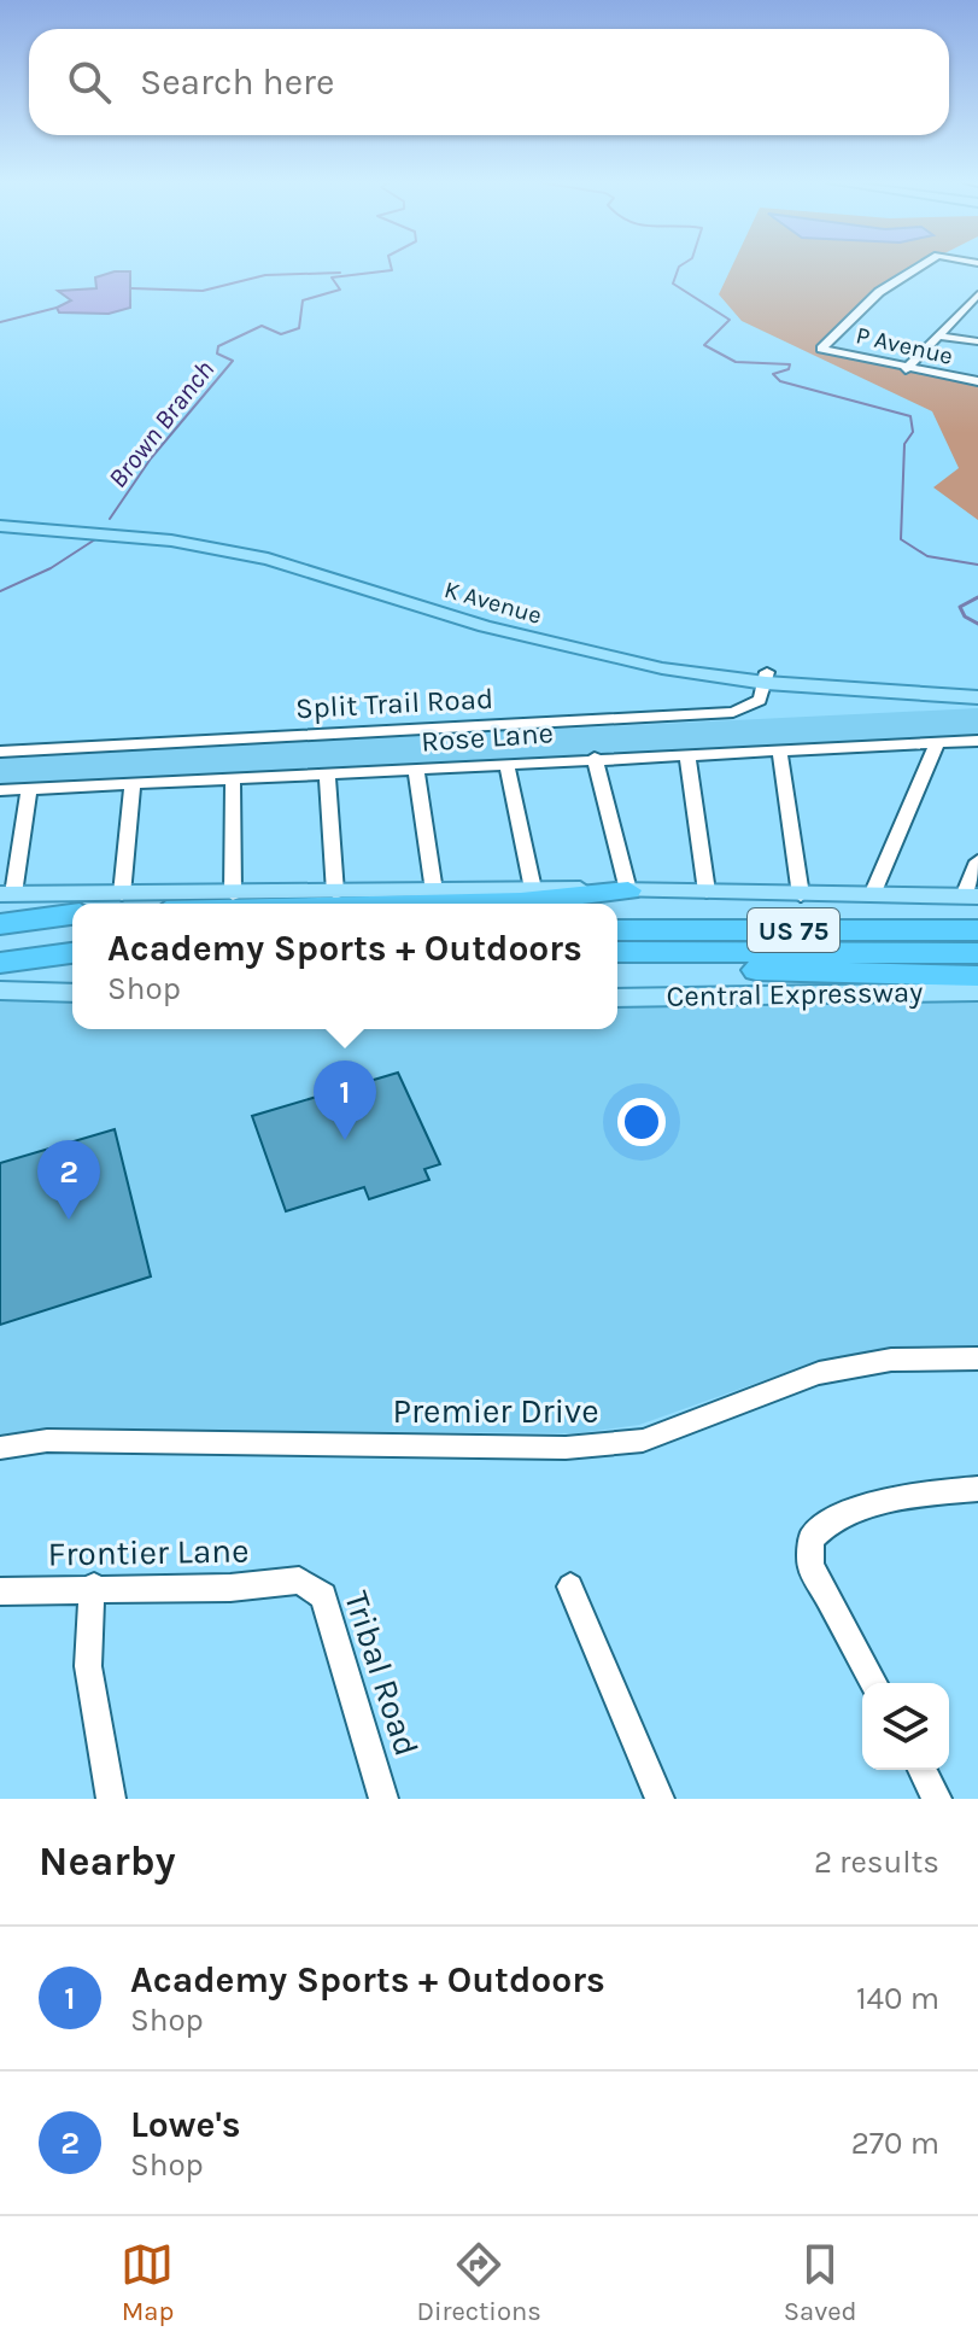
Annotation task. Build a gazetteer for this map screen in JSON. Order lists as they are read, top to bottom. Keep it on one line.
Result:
{"streets":{"highway":["US 75","Central Expressway"],"main road":["K Avenue"],"street":["P Avenue","Split Trail Road","Rose Lane","Premier Drive","Frontier Lane","Tribal Road"]},"crossings":[["K Avenue","Split Trail Road"],["Frontier Lane","Tribal Road"]],"water":["Brown Branch"],"page":{"search":"Search here","popup":["Academy Sports + Outdoors","Shop"],"pins":["1","2"],"heading":["Nearby","2 results"],"list":[{"mark":"1","name":"Academy Sports + Outdoors","note":"Shop","value":"140 m"},{"mark":"2","name":"Lowe's","note":"Shop","value":"270 m"}],"nav":["Map","Directions","Saved"]}}
